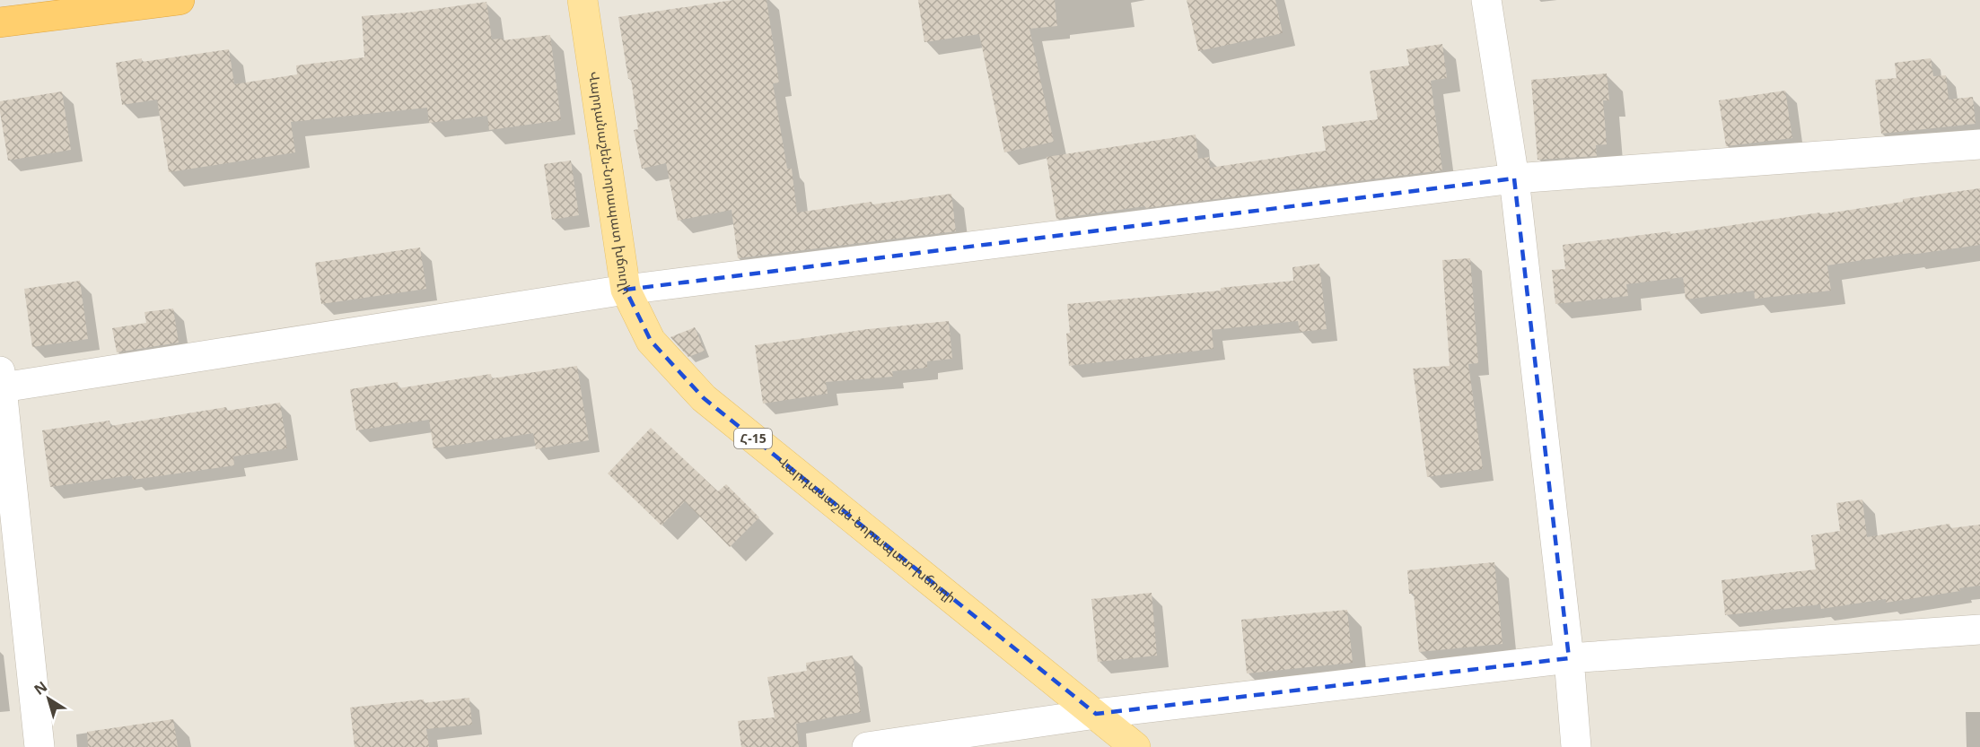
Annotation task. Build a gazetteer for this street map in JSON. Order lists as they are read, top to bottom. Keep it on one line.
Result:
{"streets":{"main road":["Վարդանաշեն-Նորապատ խճուղի","Հ-15"]},"north":"top left"}
